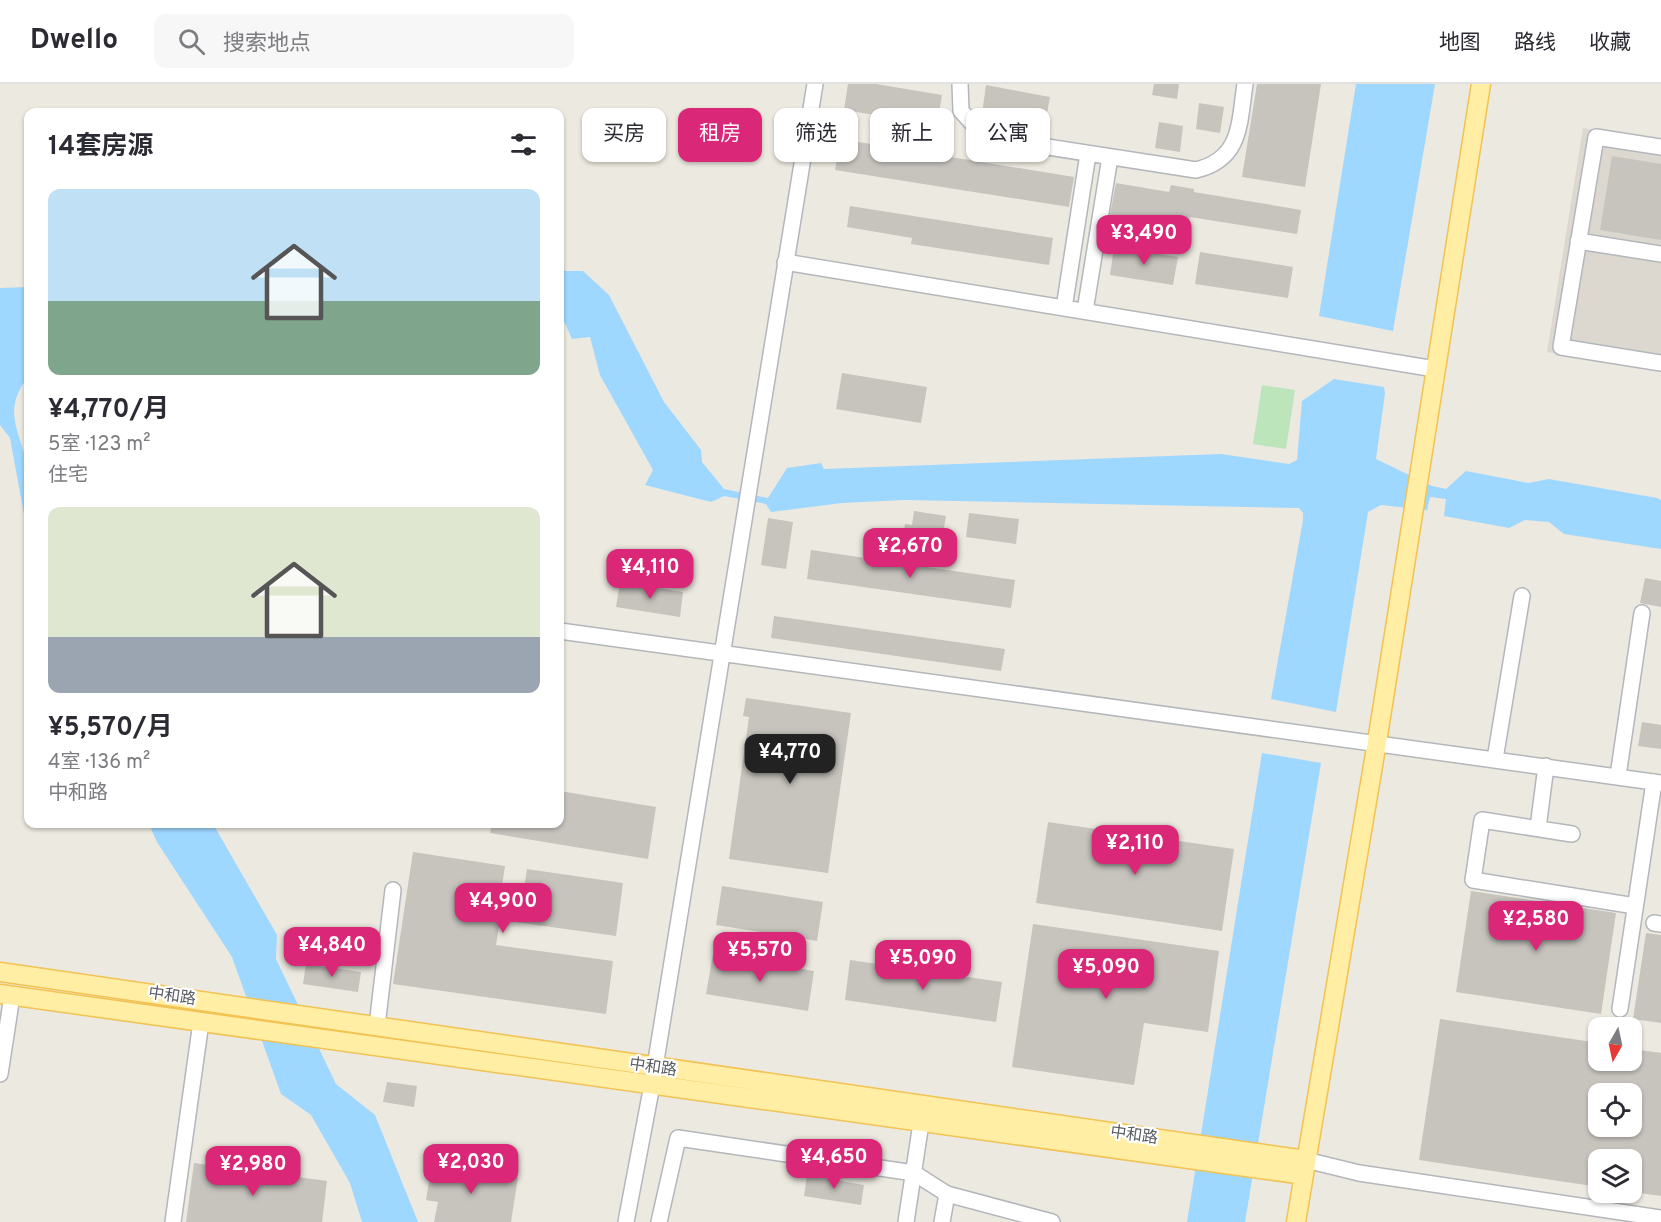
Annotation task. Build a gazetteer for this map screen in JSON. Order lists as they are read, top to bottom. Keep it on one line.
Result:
{"streets":{"main road":["中和路"]},"north":"bottom","page":{"header":"Dwello","search":"搜索地点","nav":["地图","路线","收藏"],"chip":["买房","租房","筛选","新上","公寓"],"heading":"14套房源","list":[{"name":"¥4,770/月","note":"5室 · 123 m² · 住宅"},{"name":"¥5,570/月","note":"4室 · 136 m² · 中和路"}],"price":["¥3,490","¥2,670","¥4,110","¥4,770","¥2,110","¥4,900","¥2,580","¥4,840","¥5,570","¥5,090","¥5,090","¥4,650","¥2,030","¥2,980"]}}
